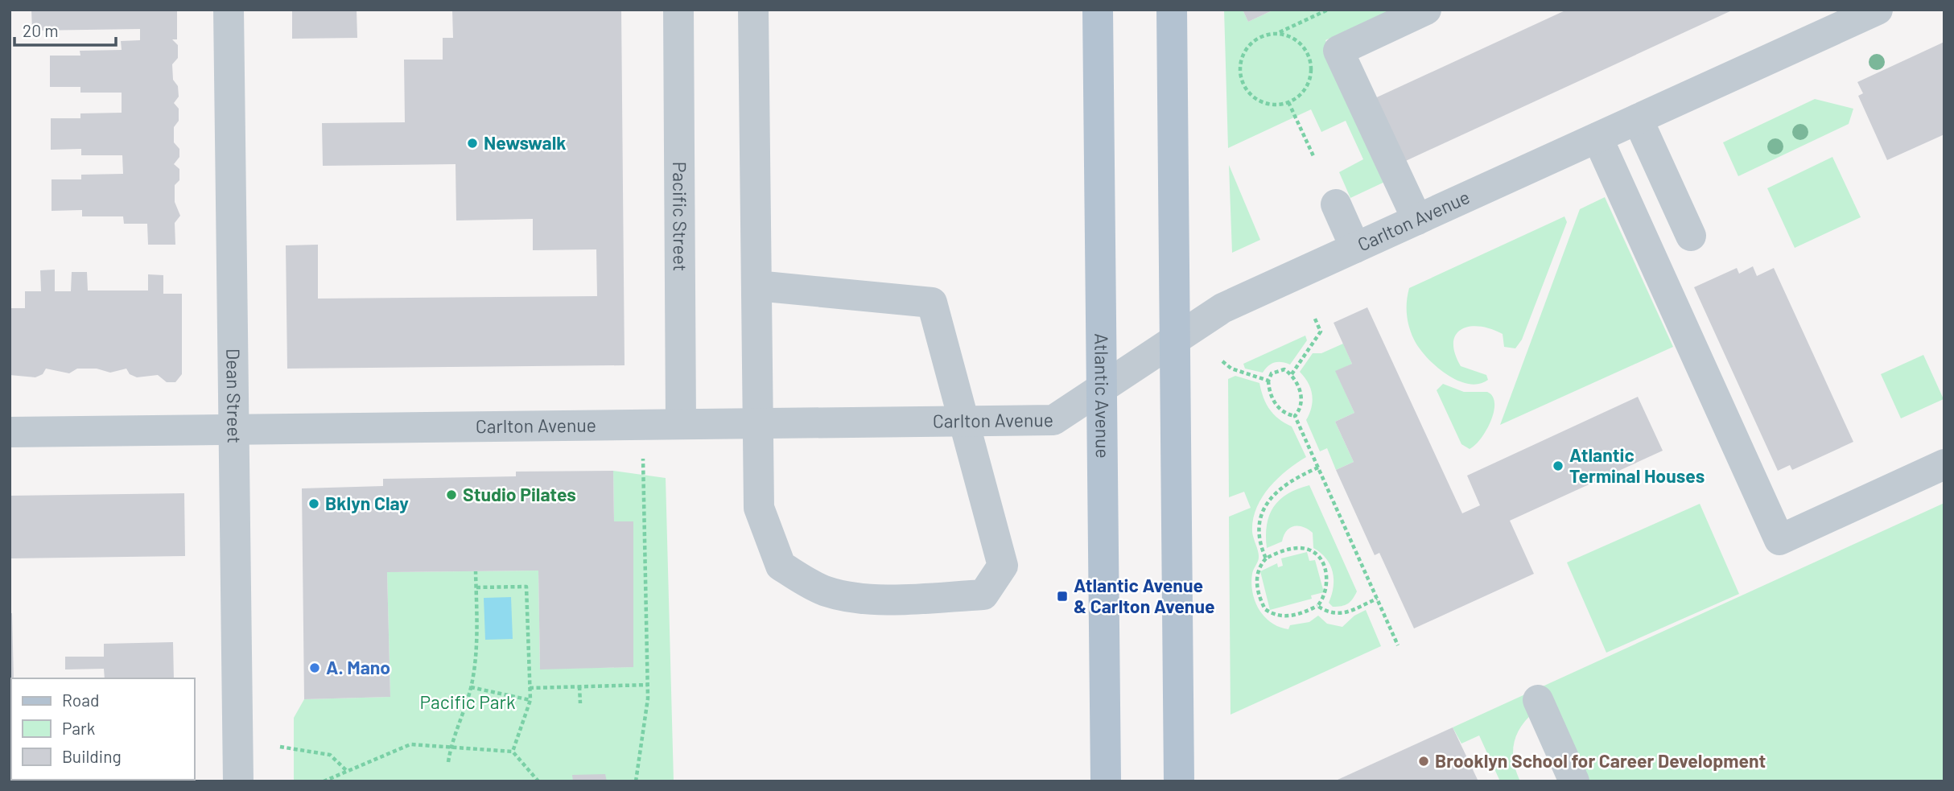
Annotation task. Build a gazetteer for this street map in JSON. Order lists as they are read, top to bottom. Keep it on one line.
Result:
{"streets":{"main road":["Atlantic Avenue"],"street":["Pacific Street","Carlton Avenue","Dean Street"]},"crossings":[["Pacific Street","Carlton Avenue"],["Carlton Avenue","Dean Street"],["Carlton Avenue","Atlantic Avenue"]],"parks":["Pacific Park"],"places":{"other":["Newswalk","Atlantic Terminal Houses","Studio Pilates","Bklyn Clay","A. Mano","Brooklyn School for Career Development"],"transit":["Atlantic Avenue & Carlton Avenue"]},"legend":["Road","Park","Building"],"scale_bar":"20 m"}
